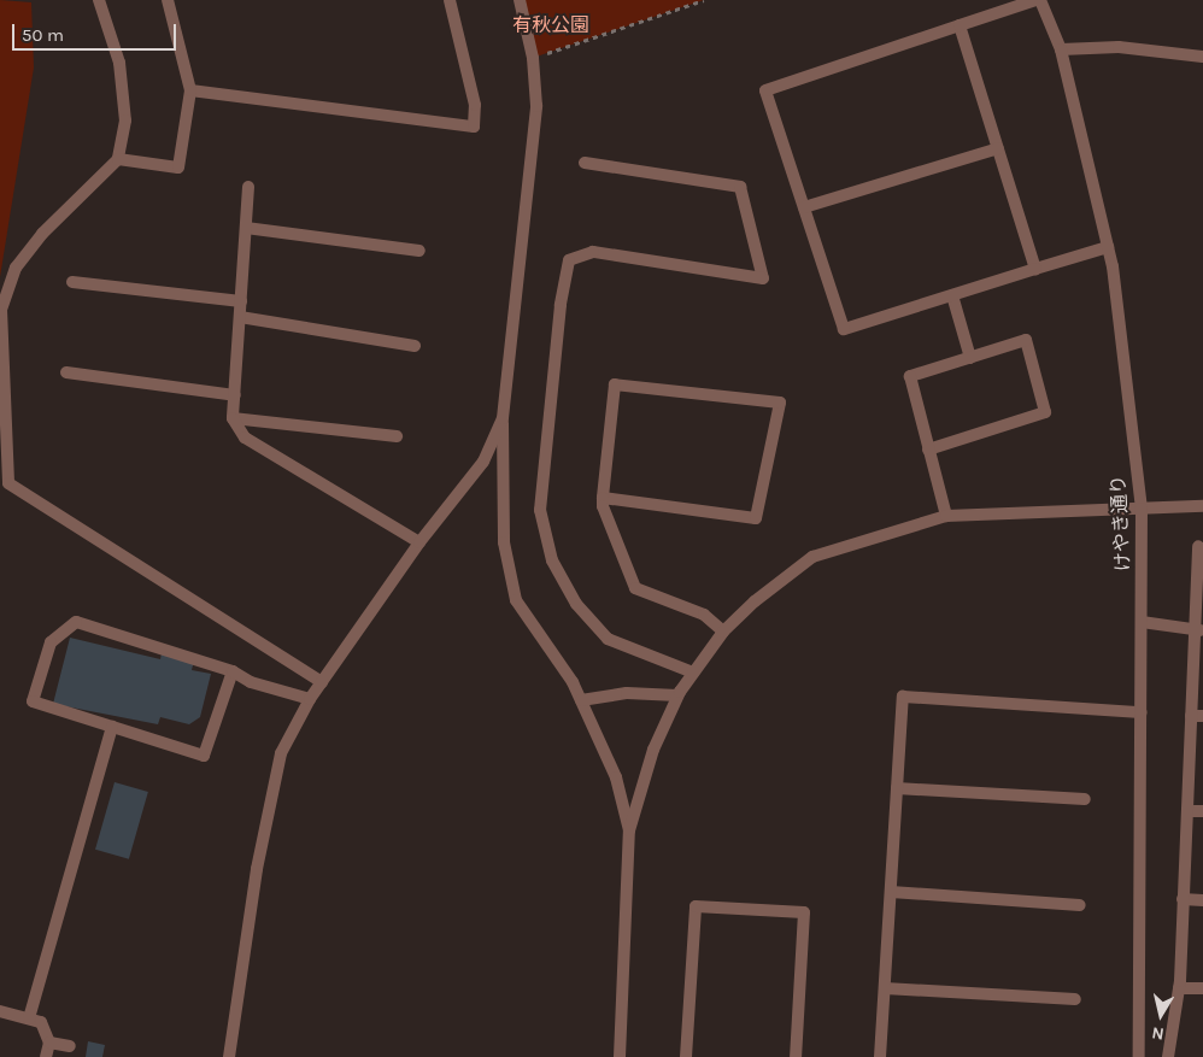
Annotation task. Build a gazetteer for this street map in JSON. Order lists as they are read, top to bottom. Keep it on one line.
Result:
{"streets":{"street":["けやき通り"]},"parks":["有秋公園"],"scale_bar":"50 m","north":"bottom"}
